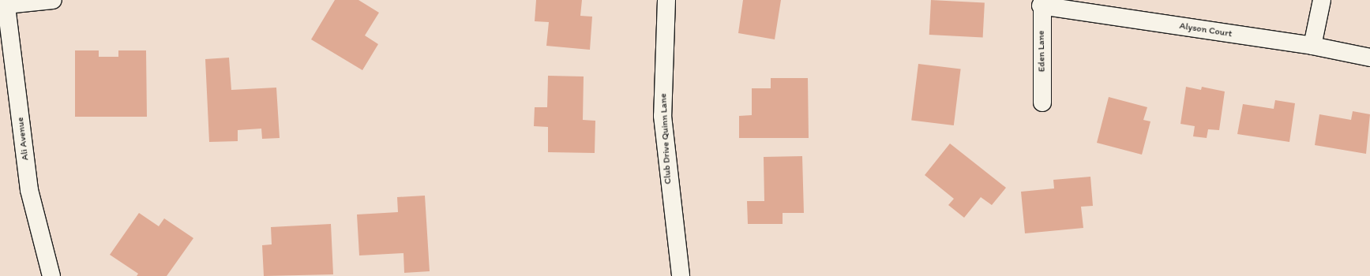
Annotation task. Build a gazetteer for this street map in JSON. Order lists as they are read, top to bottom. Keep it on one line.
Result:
{"streets":{"street":["Alyson Court","Eden Lane","Ali Avenue","Club Drive Quinn Lane"]},"crossings":[["Alyson Court","Eden Lane"]]}
